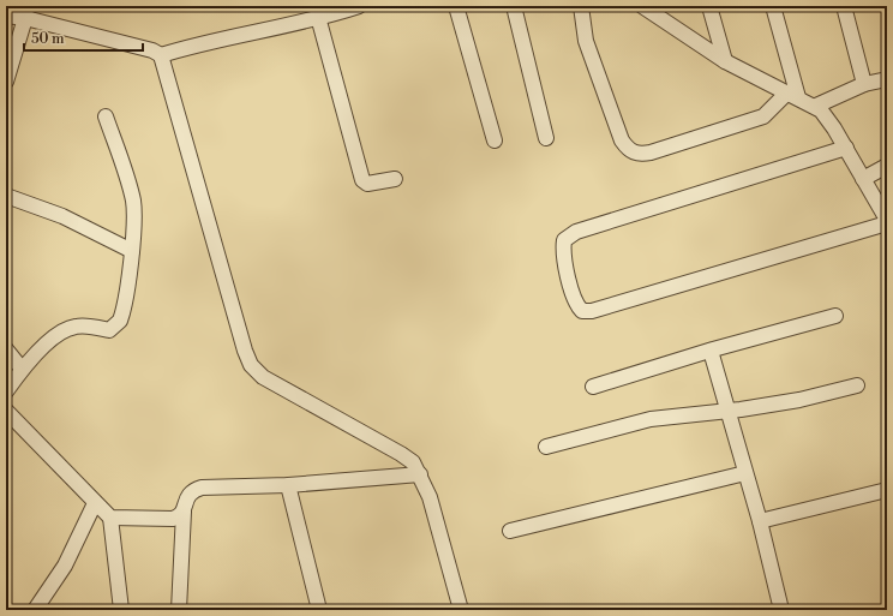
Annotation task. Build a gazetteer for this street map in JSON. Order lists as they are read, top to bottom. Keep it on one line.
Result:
{"scale_bar":"50 m"}
